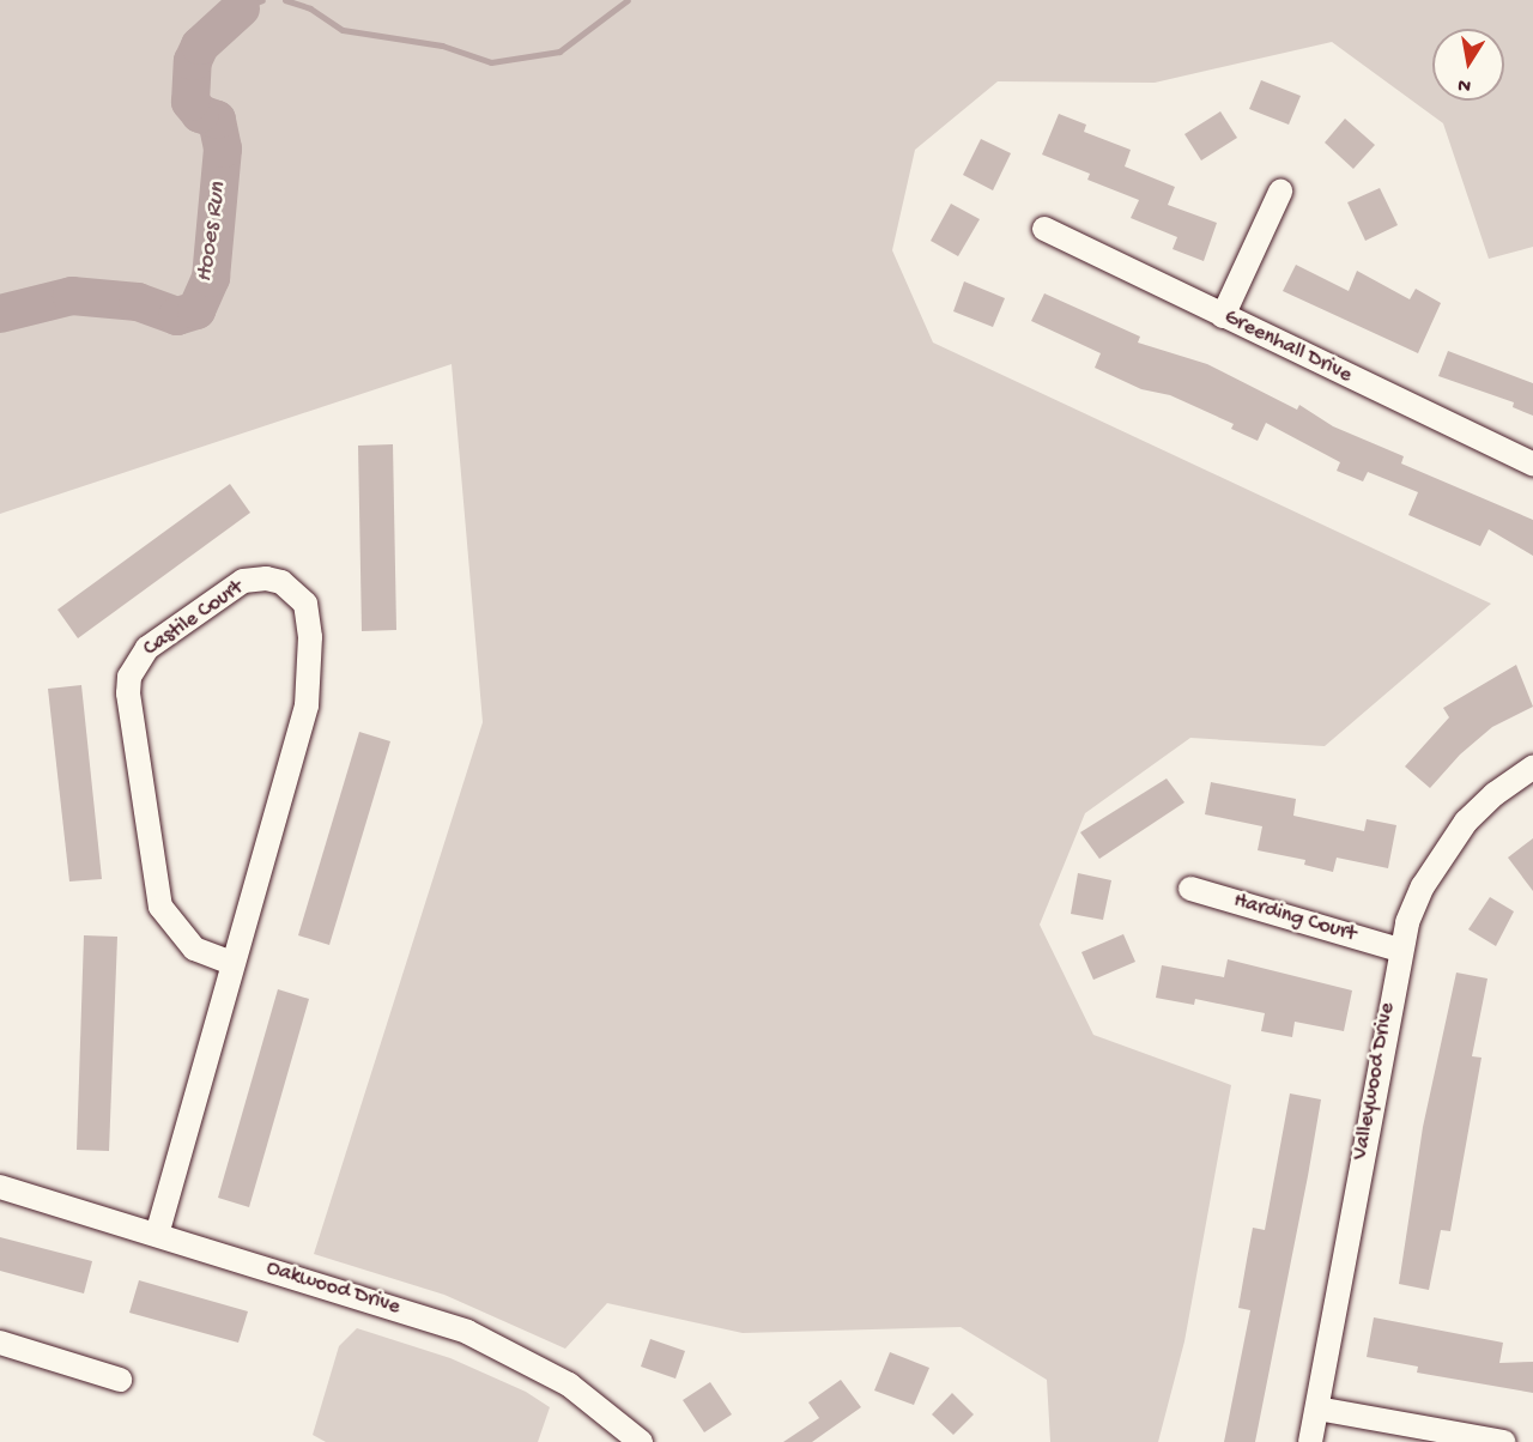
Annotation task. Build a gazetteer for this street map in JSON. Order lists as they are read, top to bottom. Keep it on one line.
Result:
{"streets":{"street":["Greenhall Drive","Castile Court","Harding Court","Valleywood Drive","Oakwood Drive"]},"crossings":[["Castile Court","Oakwood Drive"],["Harding Court","Valleywood Drive"]],"water":["Hooes Run"],"north":"bottom"}
